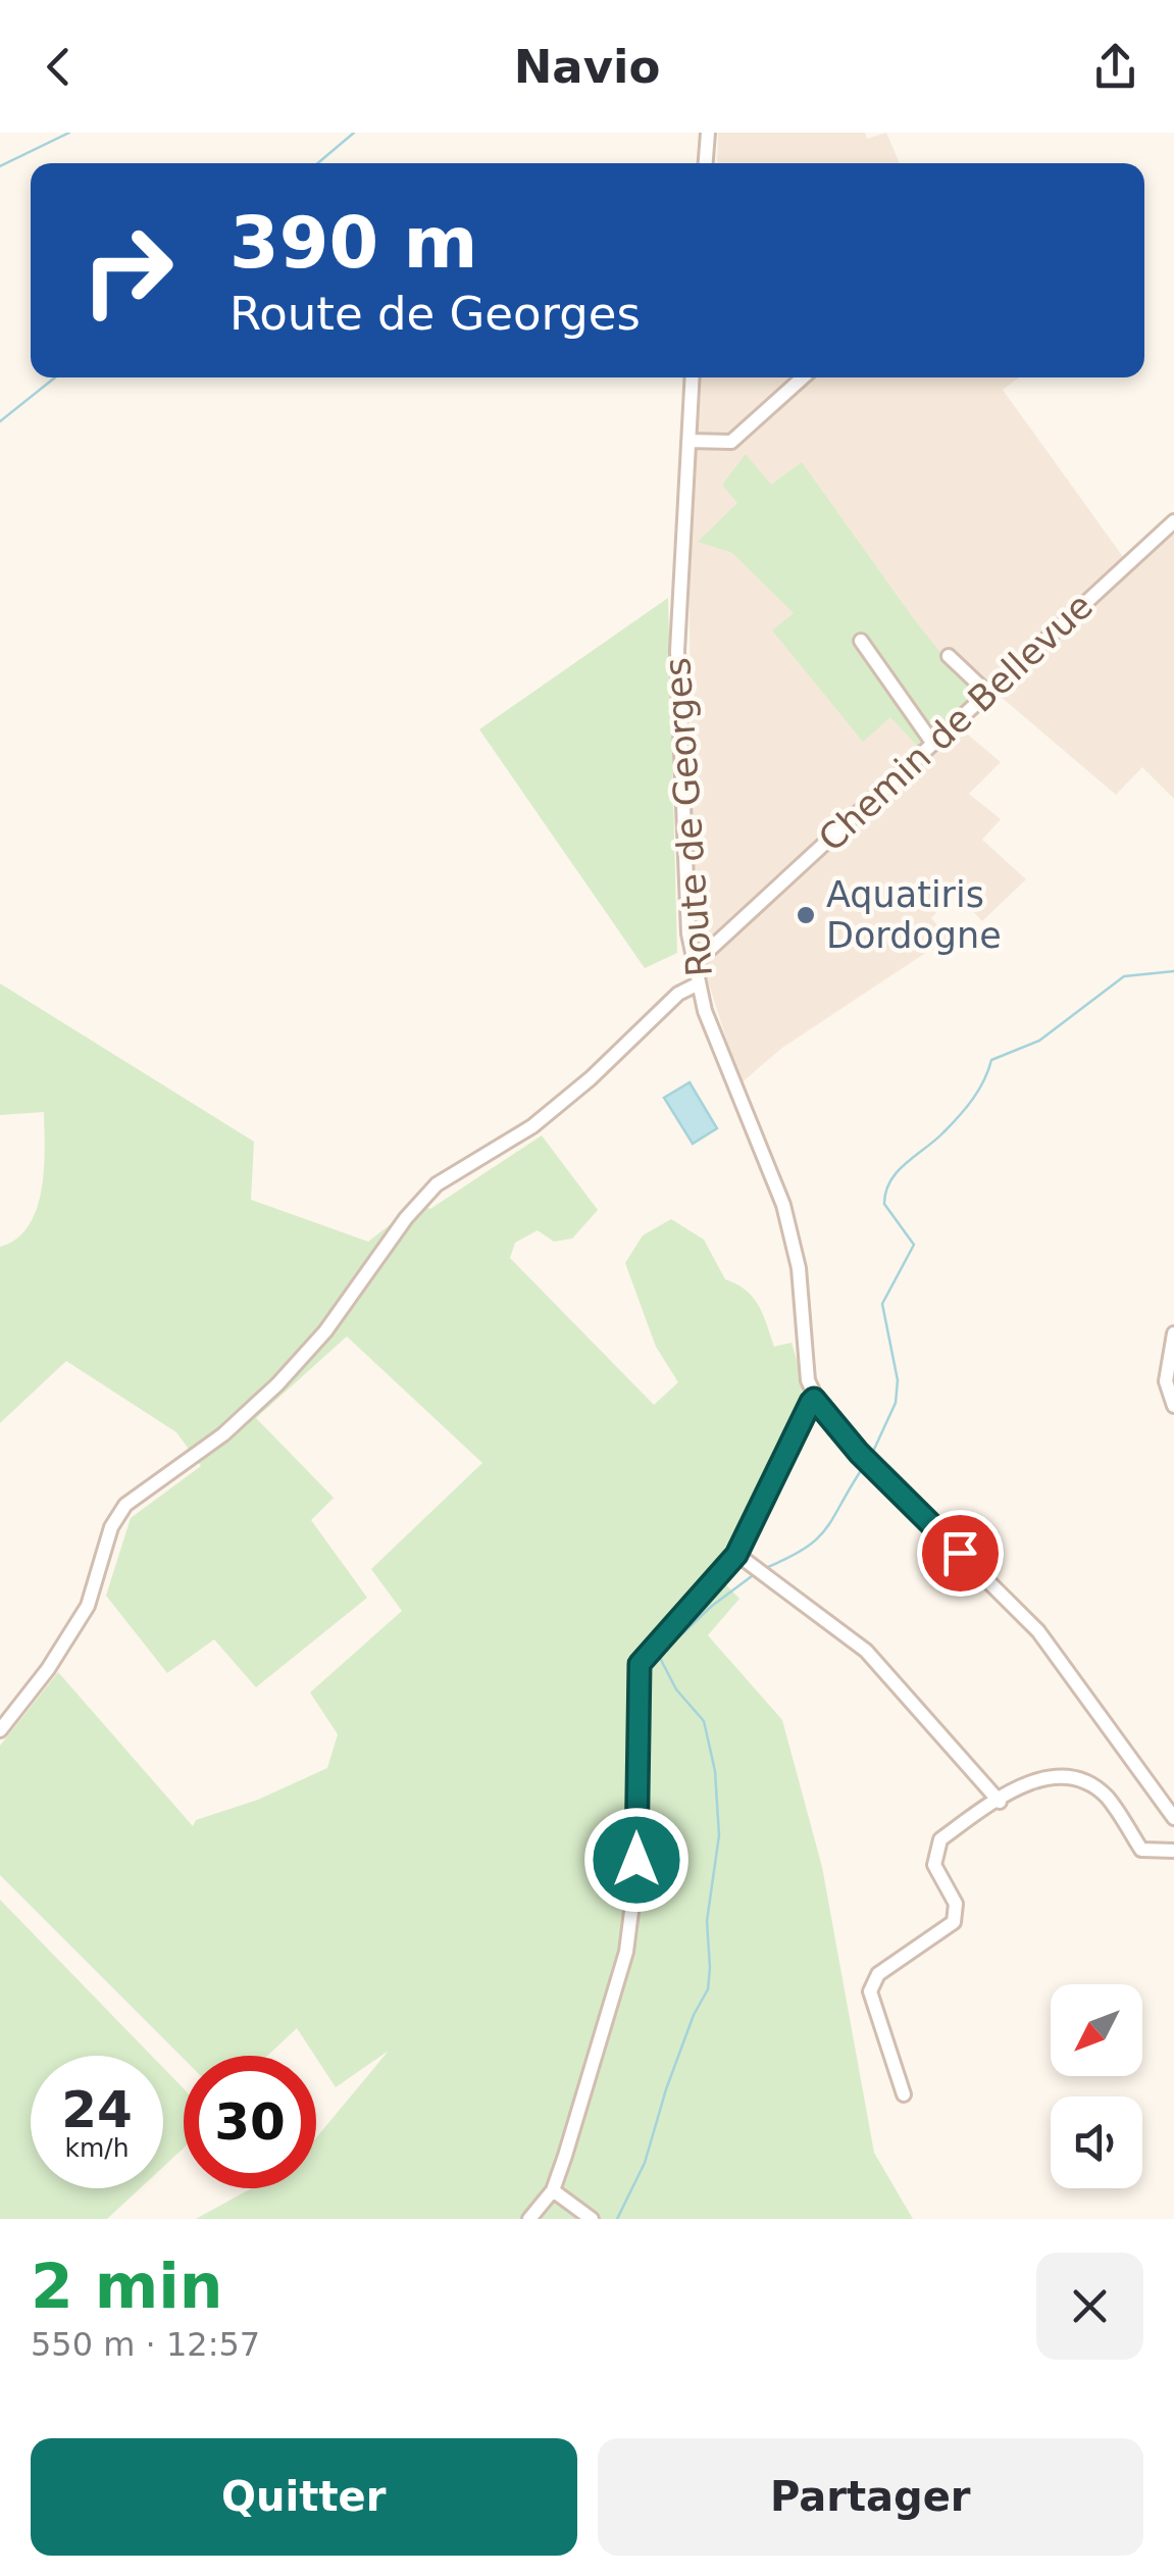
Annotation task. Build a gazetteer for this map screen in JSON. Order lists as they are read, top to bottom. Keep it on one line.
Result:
{"streets":{"street":["Chemin de Bellevue","Route de Georges"]},"crossings":[["Chemin de Bellevue","Route de Georges"]],"places":["Aquatiris Dordogne"],"north":"bottom left","page":{"header":"Navio","turn":["390 m","Route de Georges"],"speed":"24 km/h","limit":"30","heading":["2 min","550 m · 12:57"],"buttons":["Quitter","Partager"]}}
